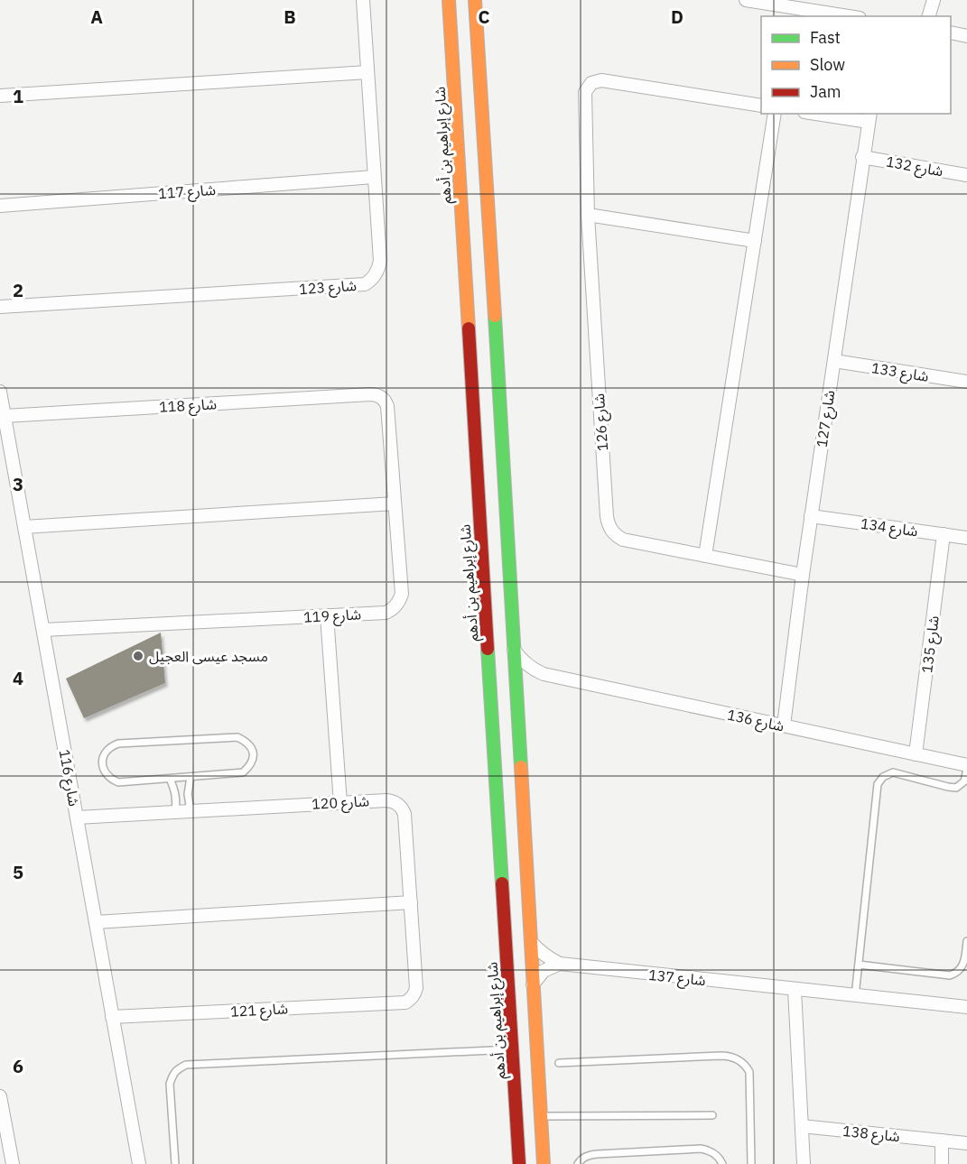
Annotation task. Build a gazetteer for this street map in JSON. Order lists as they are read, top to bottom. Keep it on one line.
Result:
{"streets":{"street":["شارع إبراهيم بن أدهم","شارع 132","شارع 117","شارع 123","شارع 133","شارع 118","شارع 127","شارع 126","شارع 134","شارع 119","شارع 135","شارع 136","شارع 116","شارع 120","شارع 137","شارع 121","شارع 138"]},"crossings":[["شارع 132","شارع 127"],["شارع 117","شارع 123"],["شارع 133","شارع 127"],["شارع 118","شارع 119"],["شارع 118","شارع 116"],["شارع 127","شارع 126"],["شارع 127","شارع 134"],["شارع 127","شارع 136"],["شارع 134","شارع 135"],["شارع 119","شارع 116"],["شارع 135","شارع 136"],["شارع 116","شارع 120"],["شارع 116","شارع 121"],["شارع 120","شارع 121"]],"places":["مسجد عيسى العجيل"],"legend":["Fast","Slow","Jam"],"grid":{"columns":["A","B","C","D"],"rows":["1","2","3","4","5","6"]}}
